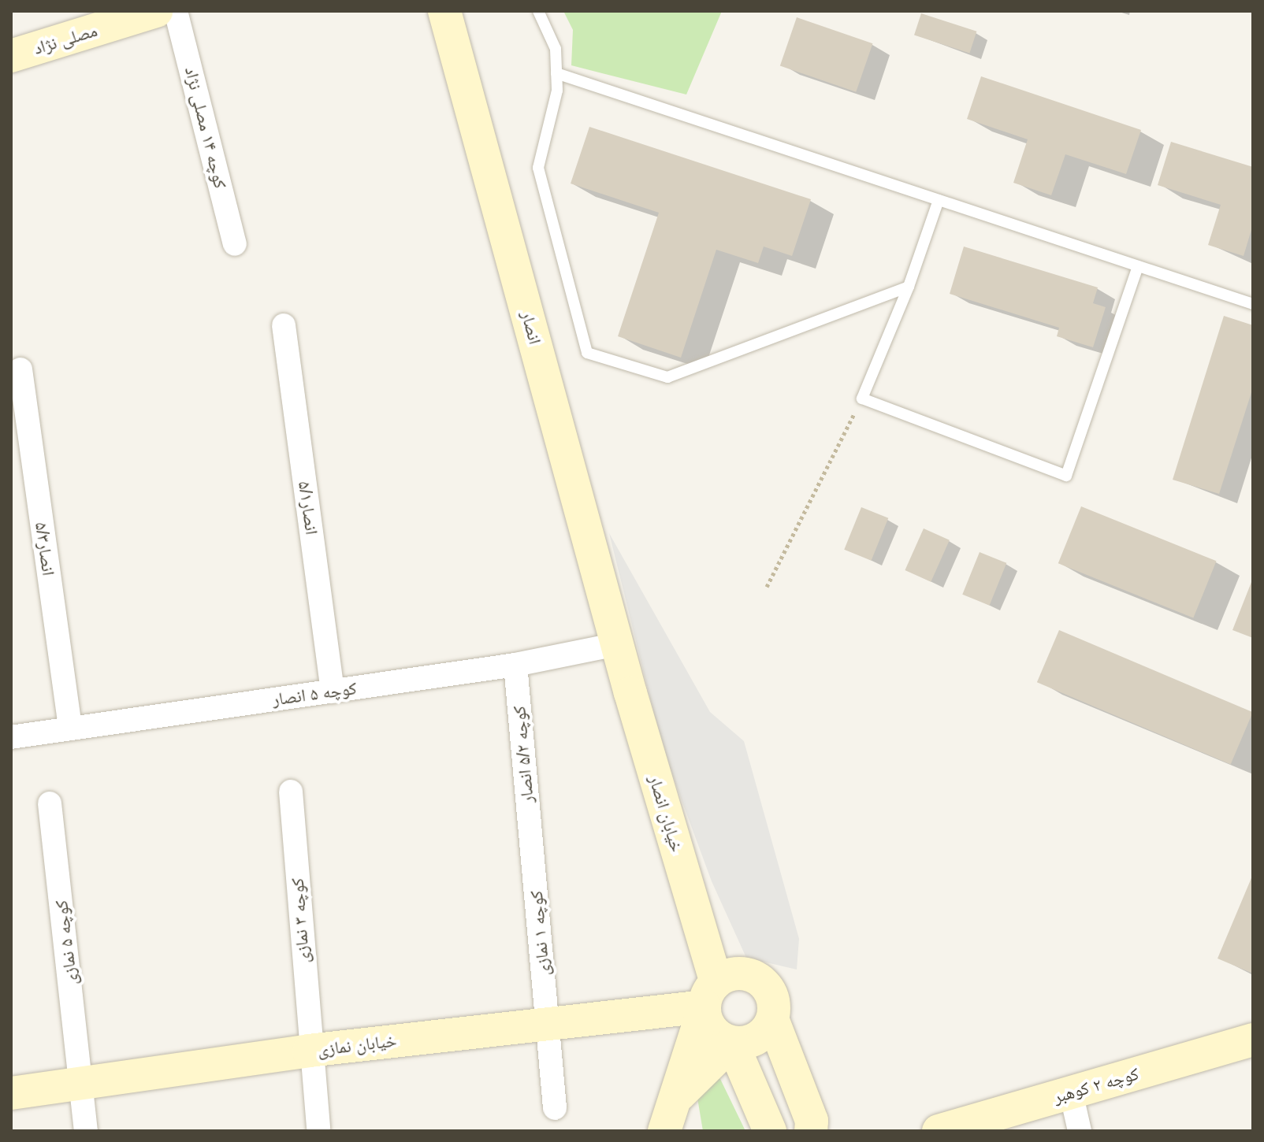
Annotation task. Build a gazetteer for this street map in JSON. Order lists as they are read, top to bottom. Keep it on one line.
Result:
{"streets":{"street":["مصلی نژاد","کوچه ۱۴ مصلی نژاد","انصار","انصار۵/۱","انصار۵/۳","کوچه ۵ انصار","کوچه ۵/۲ انصار","خیابان انصار","کوچه ۳ نمازی","کوچه ۱ نمازی","کوچه ۵ نمازی","خیابان نمازی","کوچه ۲ کوهبر"]},"crossings":[["انصار","کوچه ۵ انصار"],["انصار","خیابان انصار"],["انصار۵/۱","کوچه ۵ انصار"],["انصار۵/۳","کوچه ۵ انصار"],["کوچه ۵ انصار","کوچه ۵/۲ انصار"],["کوچه ۵ انصار","خیابان انصار"],["کوچه ۵/۲ انصار","کوچه ۱ نمازی"],["خیابان انصار","خیابان نمازی"],["کوچه ۳ نمازی","خیابان نمازی"],["کوچه ۱ نمازی","خیابان نمازی"],["کوچه ۵ نمازی","خیابان نمازی"]]}
